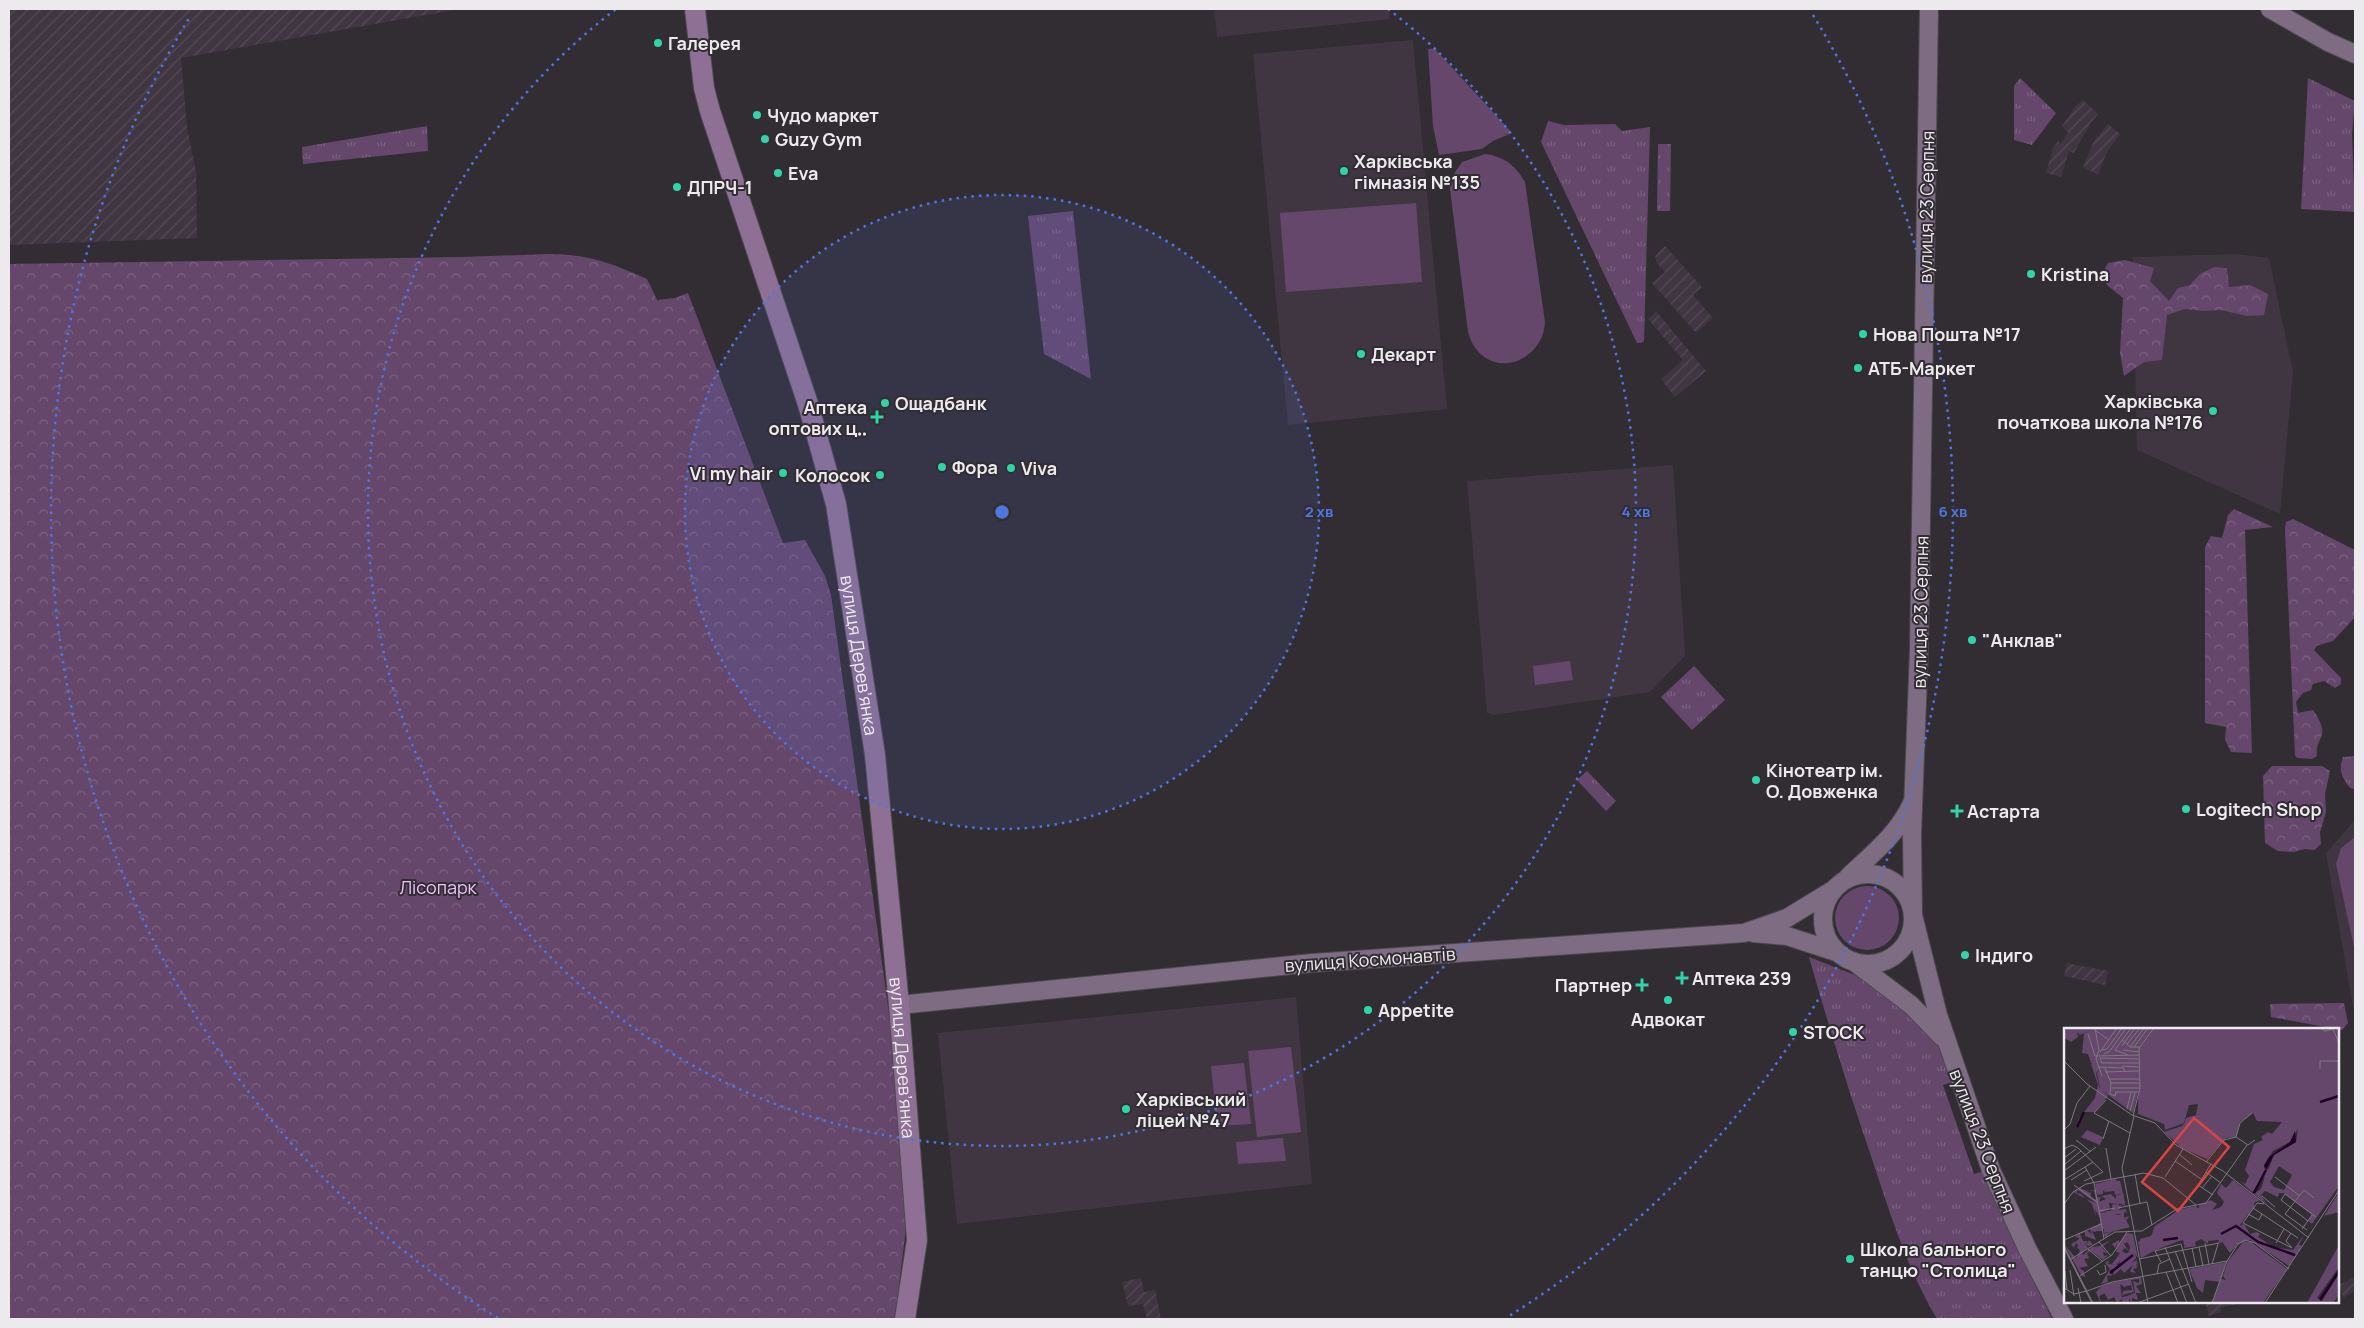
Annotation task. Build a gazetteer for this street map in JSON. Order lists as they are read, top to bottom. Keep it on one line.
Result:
{"streets":{"main road":["вулиця Дерев’янка"],"street":["вулиця 23 Серпня","вулиця Космонавтів"]},"crossings":[["вулиця 23 Серпня","вулиця Космонавтів"],["вулиця Дерев’янка","вулиця Космонавтів"]],"parks":["Лісопарк"],"places":{"other":["Галерея","Чудо маркет","Guzy Gym","Харківська гімназія №135","Eva","ДПРЧ-1","Kristina","Нова Пошта №17","Декарт","АТБ-Маркет","Ощадбанк","Харківська початкова школа №176","Фора","Viva","Vi my hair","Колосок","\"Анклав\"","Кінотеатр ім. О. Довженка","Logitech Shop","Індиго","Адвокат","Appetite","STOCK","Харківський ліцей №47","Школа бального танцю \"Столица\""],"health":["Аптека оптових ц‥","Астарта","Аптека 239","Партнер"]},"rings":["2 хв","4 хв","6 хв"]}
